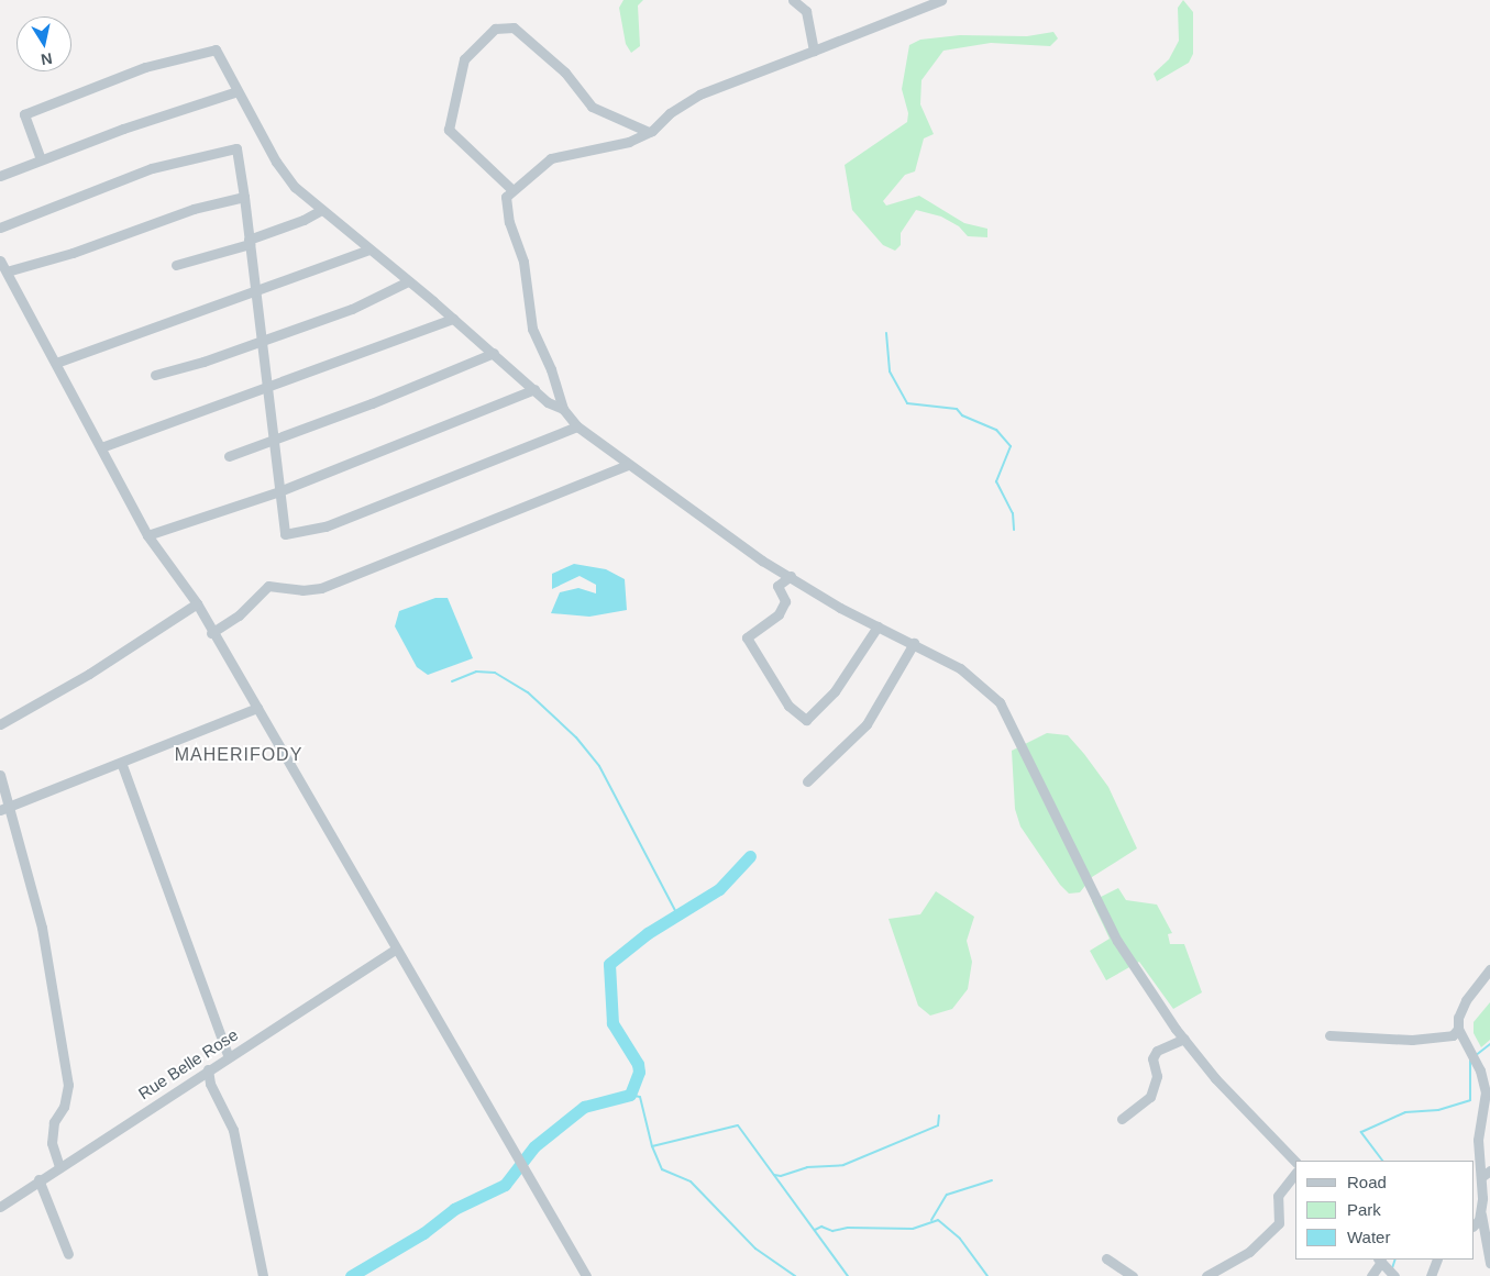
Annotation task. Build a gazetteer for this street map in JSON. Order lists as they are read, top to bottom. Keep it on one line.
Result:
{"streets":{"street":["Rue Belle Rose"]},"districts":["MAHERIFODY"],"legend":["Road","Park","Water"],"north":"bottom"}
